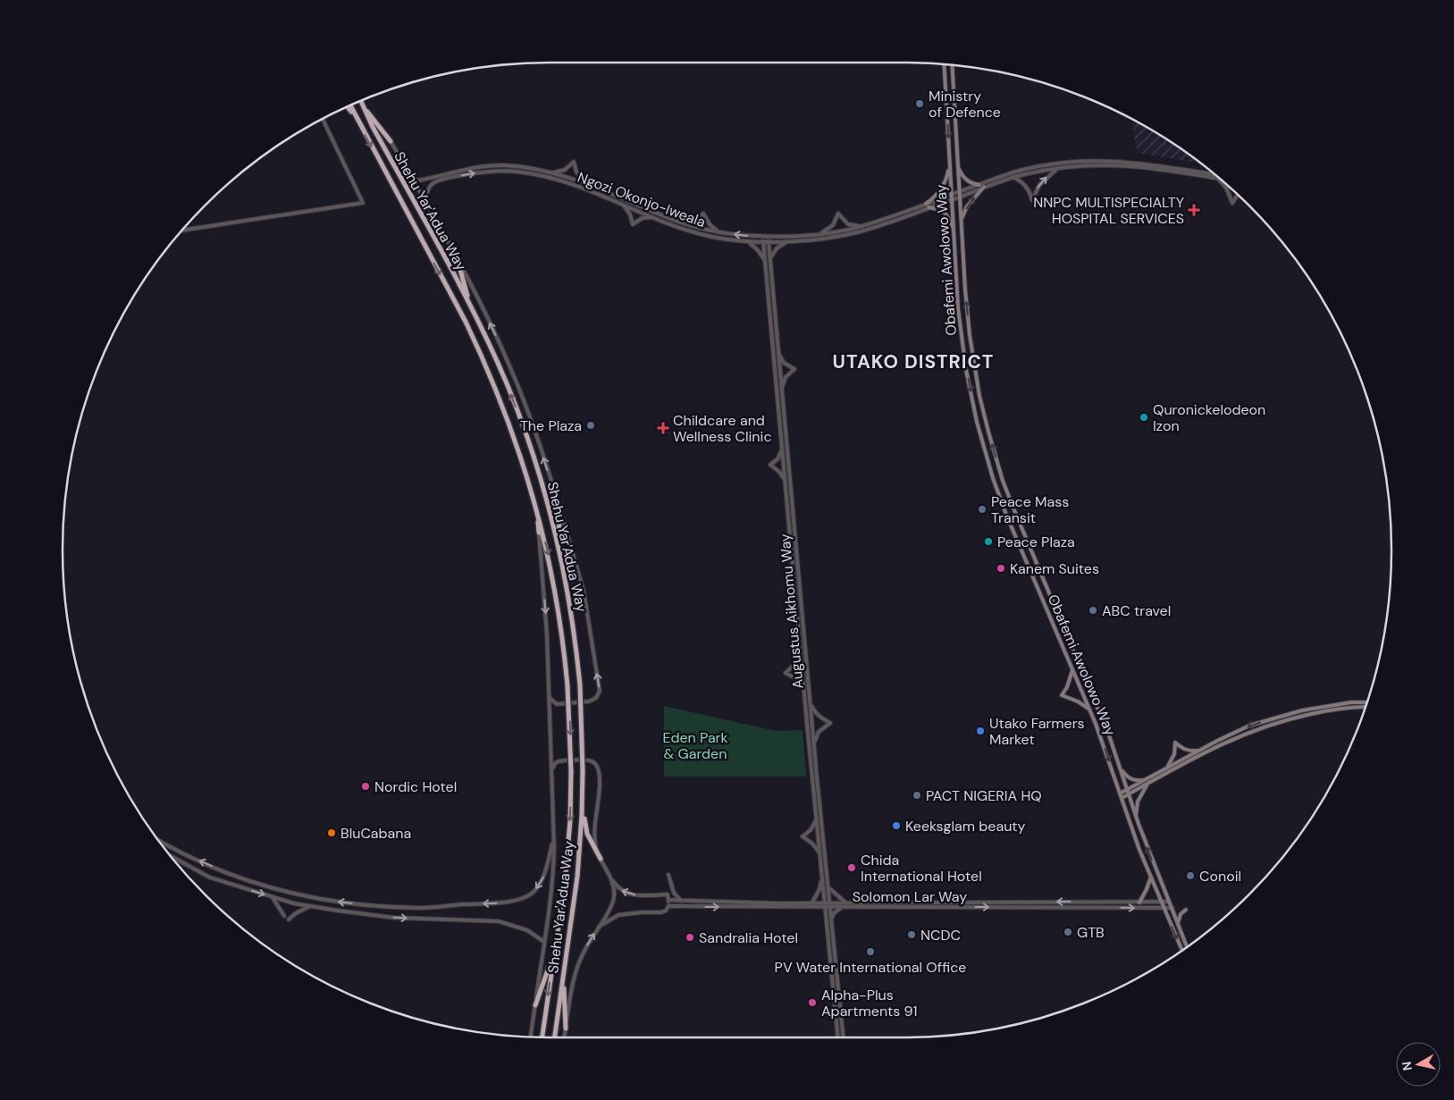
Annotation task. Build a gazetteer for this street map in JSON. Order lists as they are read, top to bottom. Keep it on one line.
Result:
{"streets":{"highway":["Shehu Yar'Adua Way"],"main road":["Obafemi Awolowo Way"],"street":["Ngozi Okonjo-Iweala","Augustus Aikhomu Way","Solomon Lar Way"]},"crossings":[["Ngozi Okonjo-Iweala","Obafemi Awolowo Way"],["Ngozi Okonjo-Iweala","Augustus Aikhomu Way"],["Obafemi Awolowo Way","Solomon Lar Way"],["Augustus Aikhomu Way","Solomon Lar Way"]],"districts":["UTAKO DISTRICT"],"parks":["Eden Park & Garden"],"places":{"other":["Ministry of Defence","Quronickelodeon Izon","The Plaza","Peace Mass Transit","Peace Plaza","Kanem Suites","ABC travel","Utako Farmers Market","Nordic Hotel","PACT NIGERIA HQ","Keeksglam beauty","BluCabana","Chida International Hotel","Conoil","GTB","NCDC","Sandralia Hotel","PV Water International Office","Alpha-Plus Apartments 91"],"health":["NNPC MULTISPECIALTY HOSPITAL SERVICES","Childcare and Wellness Clinic"]},"north":"left"}
